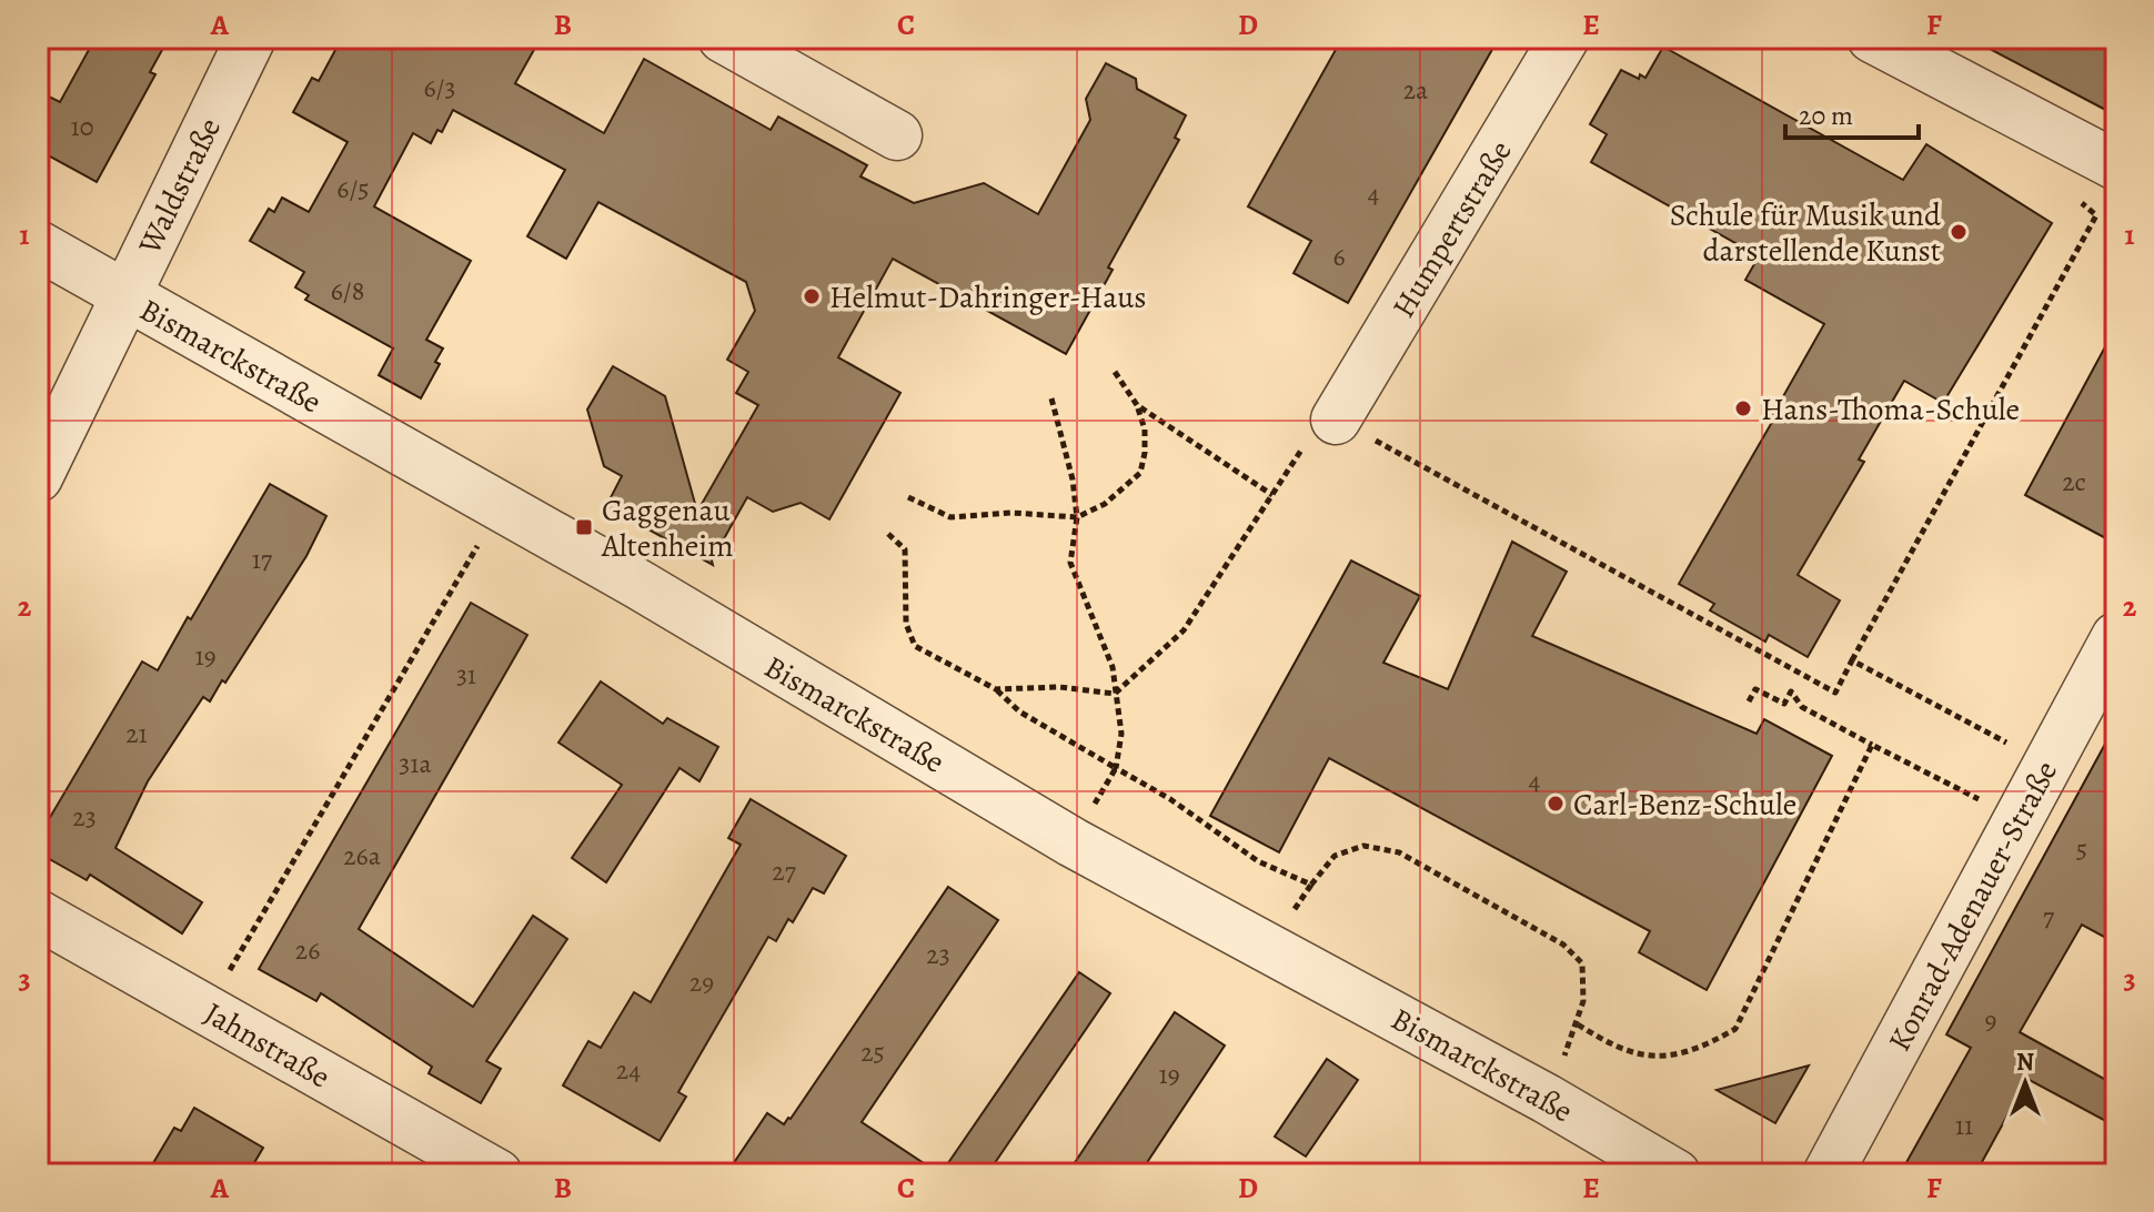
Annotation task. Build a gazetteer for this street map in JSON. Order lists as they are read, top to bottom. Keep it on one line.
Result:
{"streets":{"street":["Waldstraße","Humpertstraße","Bismarckstraße","Konrad-Adenauer-Straße","Jahnstraße"]},"crossings":[["Waldstraße","Bismarckstraße"]],"places":{"other":["Schule für Musik und darstellende Kunst","Helmut-Dahringer-Haus","Hans-Thoma-Schule","Carl-Benz-Schule"],"transit":["Gaggenau Altenheim"]},"house_numbers":["6/3","2a","10","6/5","4","6","6/8","2c","17","19","31","21","31a","4","23","5","26a","27","7","26","23","29","9","25","24","19","11"],"scale_bar":"20 m","north":"top","grid":{"columns":["A","B","C","D","E","F"],"rows":["1","2","3"]}}
